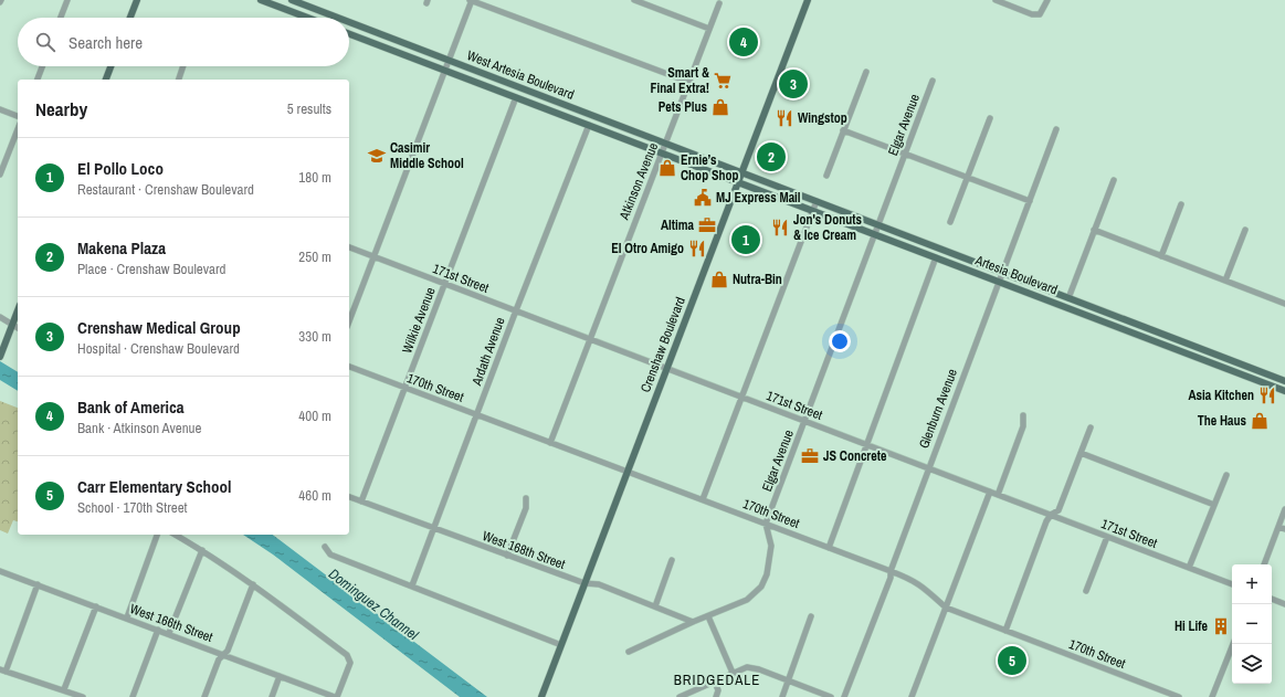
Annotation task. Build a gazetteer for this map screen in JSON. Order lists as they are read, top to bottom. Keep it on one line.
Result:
{"streets":{"main road":["West Artesia Boulevard","Artesia Boulevard","Crenshaw Boulevard"],"street":["Elgar Avenue","Atkinson Avenue","171st Street","Wilkie Avenue","Ardath Avenue","170th Street","Glenburn Avenue","West 168th Street","West 166th Street"]},"crossings":[["West Artesia Boulevard","Atkinson Avenue"],["West Artesia Boulevard","Artesia Boulevard"],["West Artesia Boulevard","Wilkie Avenue"],["West Artesia Boulevard","Crenshaw Boulevard"],["West Artesia Boulevard","Ardath Avenue"],["Elgar Avenue","Artesia Boulevard"],["Elgar Avenue","171st Street"],["Elgar Avenue","170th Street"],["Atkinson Avenue","171st Street"],["Atkinson Avenue","170th Street"],["Artesia Boulevard","Crenshaw Boulevard"],["Artesia Boulevard","Glenburn Avenue"],["171st Street","Wilkie Avenue"],["171st Street","Crenshaw Boulevard"],["171st Street","Ardath Avenue"],["171st Street","Glenburn Avenue"],["Wilkie Avenue","170th Street"],["Wilkie Avenue","West 168th Street"],["Crenshaw Boulevard","170th Street"],["Crenshaw Boulevard","West 168th Street"],["Ardath Avenue","170th Street"],["Ardath Avenue","West 168th Street"],["170th Street","Glenburn Avenue"]],"districts":["BRIDGEDALE"],"water":["Dominguez Channel"],"places":{"supermarket":["Smart & Final Extra!"],"shop":["Pets Plus","Ernie’s Chop Shop","Nutra-Bin","The Haus"],"restaurant":["Wingstop","Jon's Donuts & Ice Cream","El Otro Amigo","Asia Kitchen"],"school or university":["Casimir Middle School"],"public building":["MJ Express Mail"],"office":["Altima","JS Concrete"],"building":["Hi Life"]},"page":{"search":"Search here","pins":["4","3","2","1","5"],"heading":["Nearby","5 results"],"list":[{"mark":"1","name":"El Pollo Loco","note":"Restaurant · Crenshaw Boulevard","value":"180 m"},{"mark":"2","name":"Makena Plaza","note":"Place · Crenshaw Boulevard","value":"250 m"},{"mark":"3","name":"Crenshaw Medical Group","note":"Hospital · Crenshaw Boulevard","value":"330 m"},{"mark":"4","name":"Bank of America","note":"Bank · Atkinson Avenue","value":"400 m"},{"mark":"5","name":"Carr Elementary School","note":"School · 170th Street","value":"460 m"}],"map_buttons":["+","−"]}}
